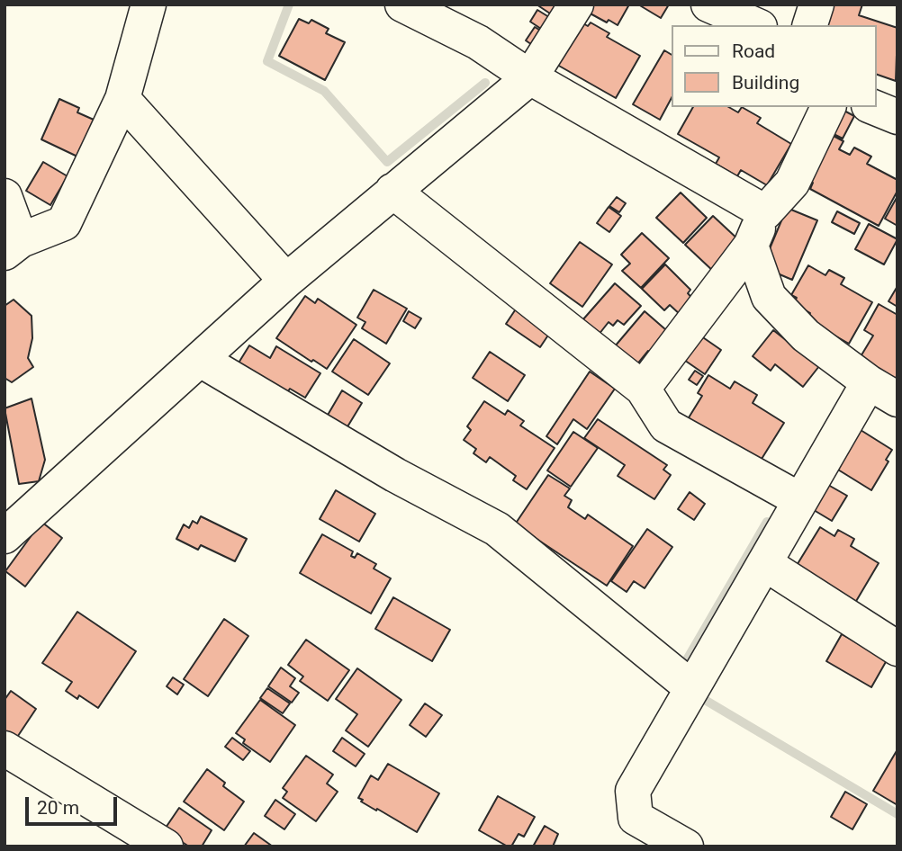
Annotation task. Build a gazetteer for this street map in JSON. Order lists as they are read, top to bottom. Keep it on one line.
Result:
{"legend":["Road","Building"],"scale_bar":"20 m"}
